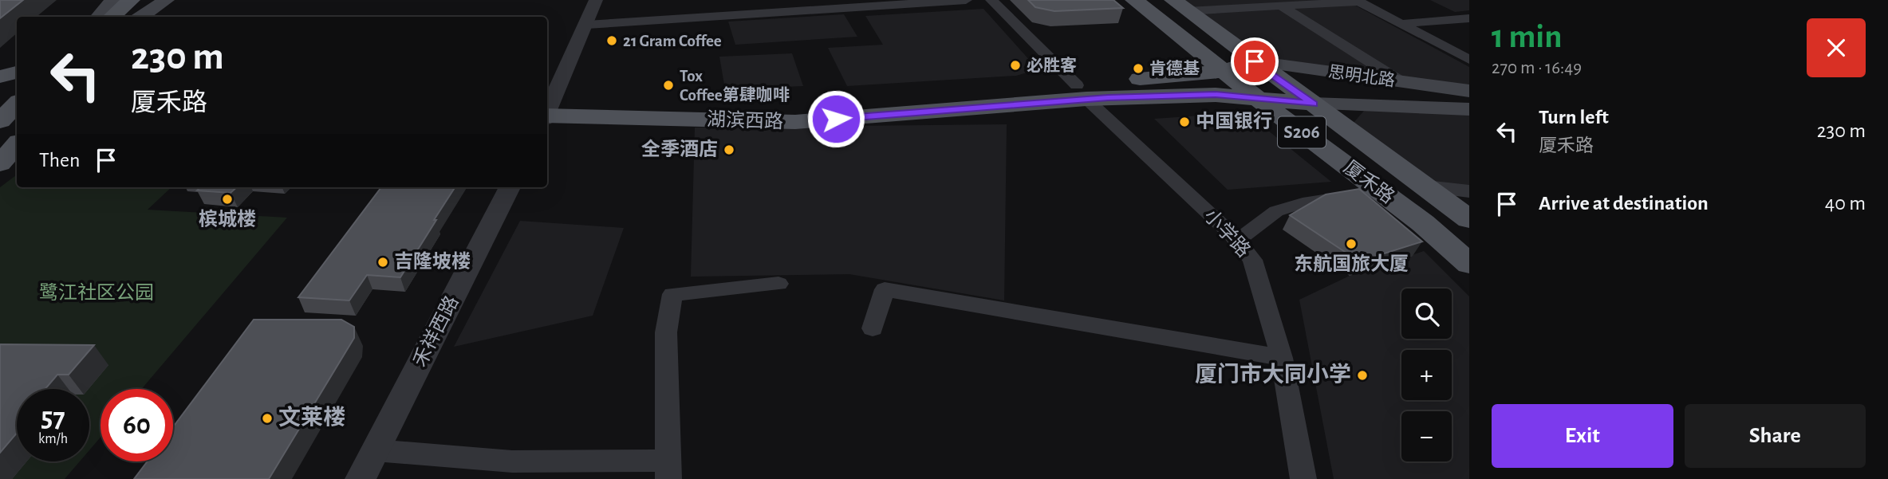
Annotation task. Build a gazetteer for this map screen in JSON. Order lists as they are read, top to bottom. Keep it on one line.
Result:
{"streets":{"main road":["思明北路","湖滨西路","S206","厦禾路"],"street":["小学路","禾祥西路"]},"crossings":[["思明北路","湖滨西路"],["思明北路","厦禾路"],["湖滨西路","厦禾路"],["湖滨西路","小学路"]],"parks":["鹭江社区公园"],"places":["21 Gram Coffee","必胜客","肯德基","Tox Coffee第肆咖啡","中国银行","全季酒店","槟城楼","东航国旅大厦","吉隆坡楼","厦门市大同小学","文莱楼"],"page":{"heading":["1 min","270 m · 16:49"],"turn":["230 m","厦禾路"],"list":[{"name":"Turn left","note":"厦禾路","value":"230 m"},{"name":"Arrive at destination","value":"40 m"}],"then":"Then","map_buttons":["+","−"],"speed":"57 km/h","limit":"60","buttons":["Exit","Share"]}}
